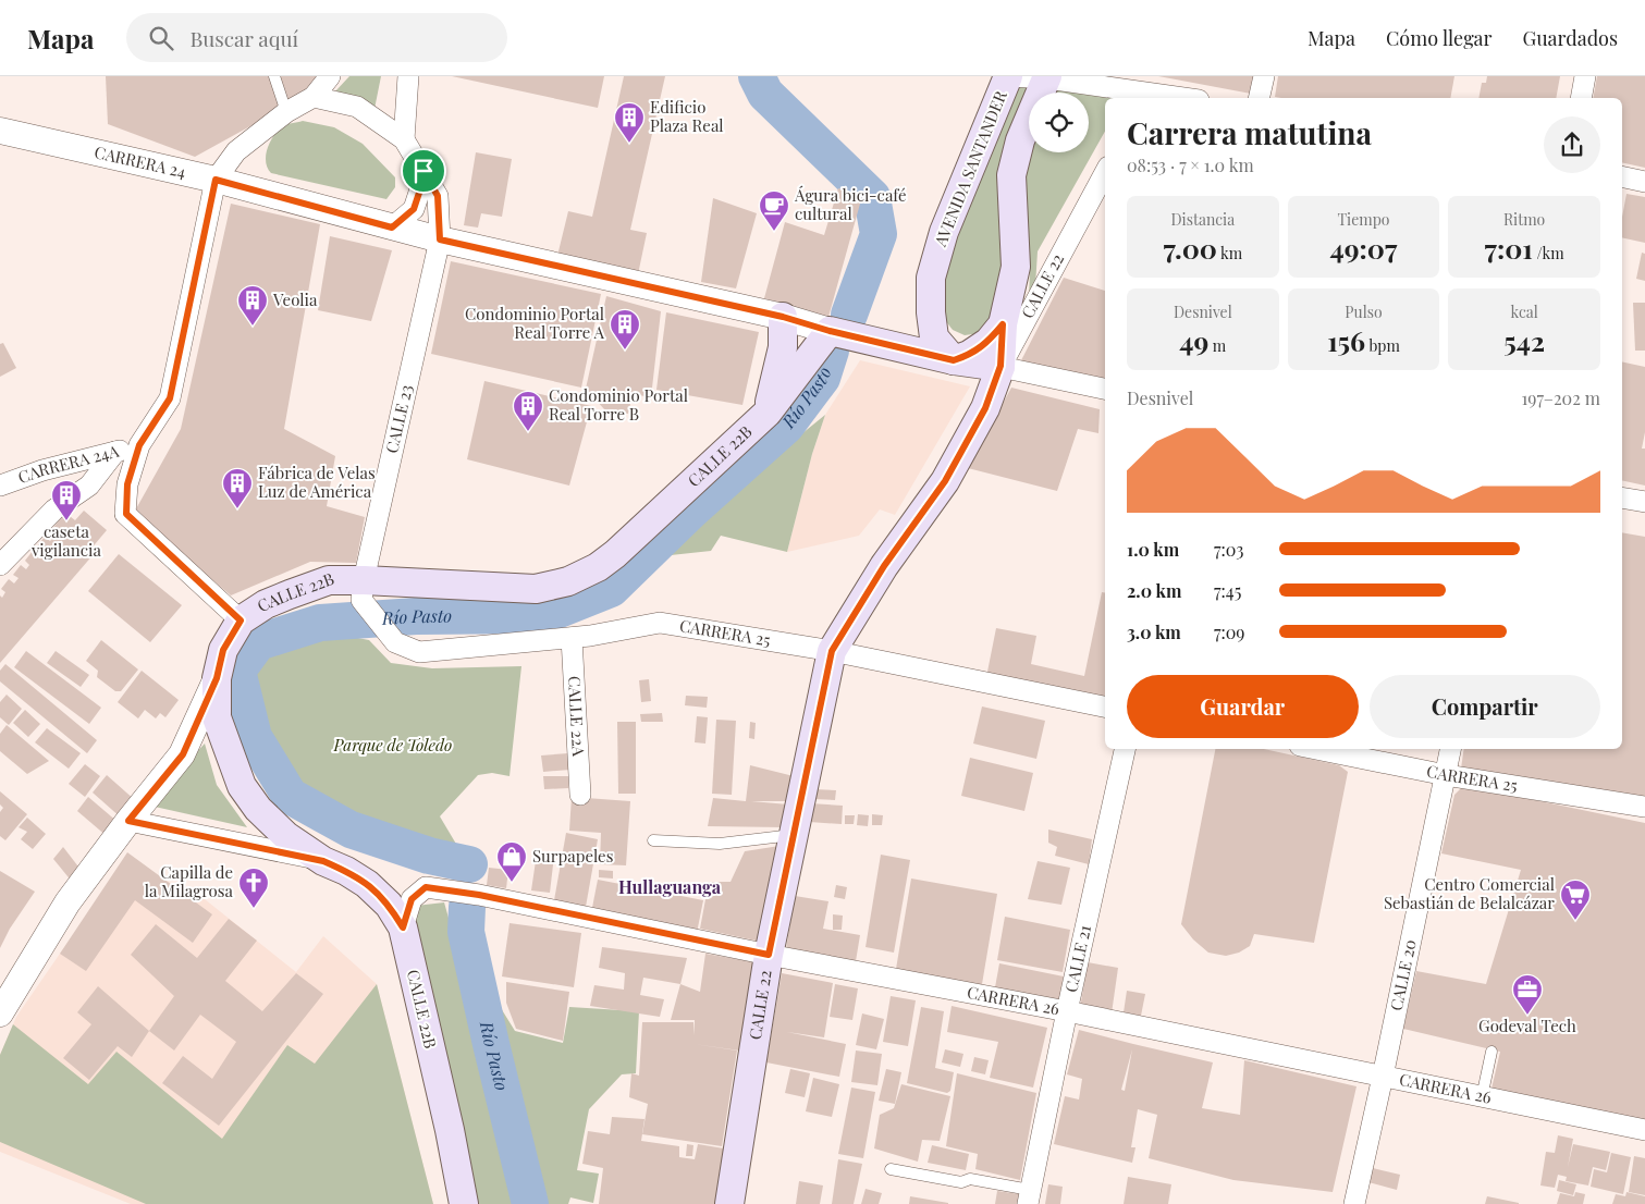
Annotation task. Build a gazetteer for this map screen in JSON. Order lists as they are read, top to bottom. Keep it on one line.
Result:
{"streets":{"main road":["CARRERA 24","AVENIDA SANTANDER","CALLE 22","CALLE 22B"],"street":["CALLE 23","CARRERA 24A","CARRERA 25","CALLE 22A","CALLE 21","CALLE 20","CARRERA 26"]},"crossings":[["CARRERA 24","AVENIDA SANTANDER"],["CARRERA 24","CALLE 22"],["CARRERA 24","CALLE 23"],["CARRERA 24","CALLE 22B"],["CALLE 22","CARRERA 25"],["CALLE 22","CARRERA 26"],["CALLE 23","CALLE 22B"],["CALLE 23","CARRERA 25"],["CALLE 22B","CARRERA 25"],["CALLE 22B","CARRERA 26"],["CARRERA 25","CALLE 22A"],["CARRERA 25","CALLE 20"],["CALLE 21","CARRERA 26"],["CALLE 20","CARRERA 26"]],"districts":["Hullaguanga"],"water":["Río Pasto"],"parks":["Parque de Toledo"],"places":{"building":["Edificio Plaza Real","Veolia","Condominio Portal Real Torre A","Condominio Portal Real Torre B","Fábrica de Velas Luz de América","caseta vigilancia"],"cafe":["Águra bici-café cultural"],"shop":["Surpapeles"],"church":["Capilla de la Milagrosa"],"supermarket":["Centro Comercial Sebastián de Belalcázar"],"office":["Godeval Tech"]},"page":{"header":"Mapa","search":"Buscar aquí","nav":["Mapa","Cómo llegar","Guardados"],"heading":["Carrera matutina","08:53 · 7 × 1.0 km"],"stats":[["Distancia","7.00 km"],["Tiempo","49:07"],["Ritmo","7:01 /km"],["Desnivel","49 m"],["Pulso","156 bpm"],["kcal","542"]],"chart":["Desnivel","197–202 m"],"list":[{"name":"1.0 km","note":"7:03"},{"name":"2.0 km","note":"7:45"},{"name":"3.0 km","note":"7:09"}],"buttons":["Guardar","Compartir"]}}
